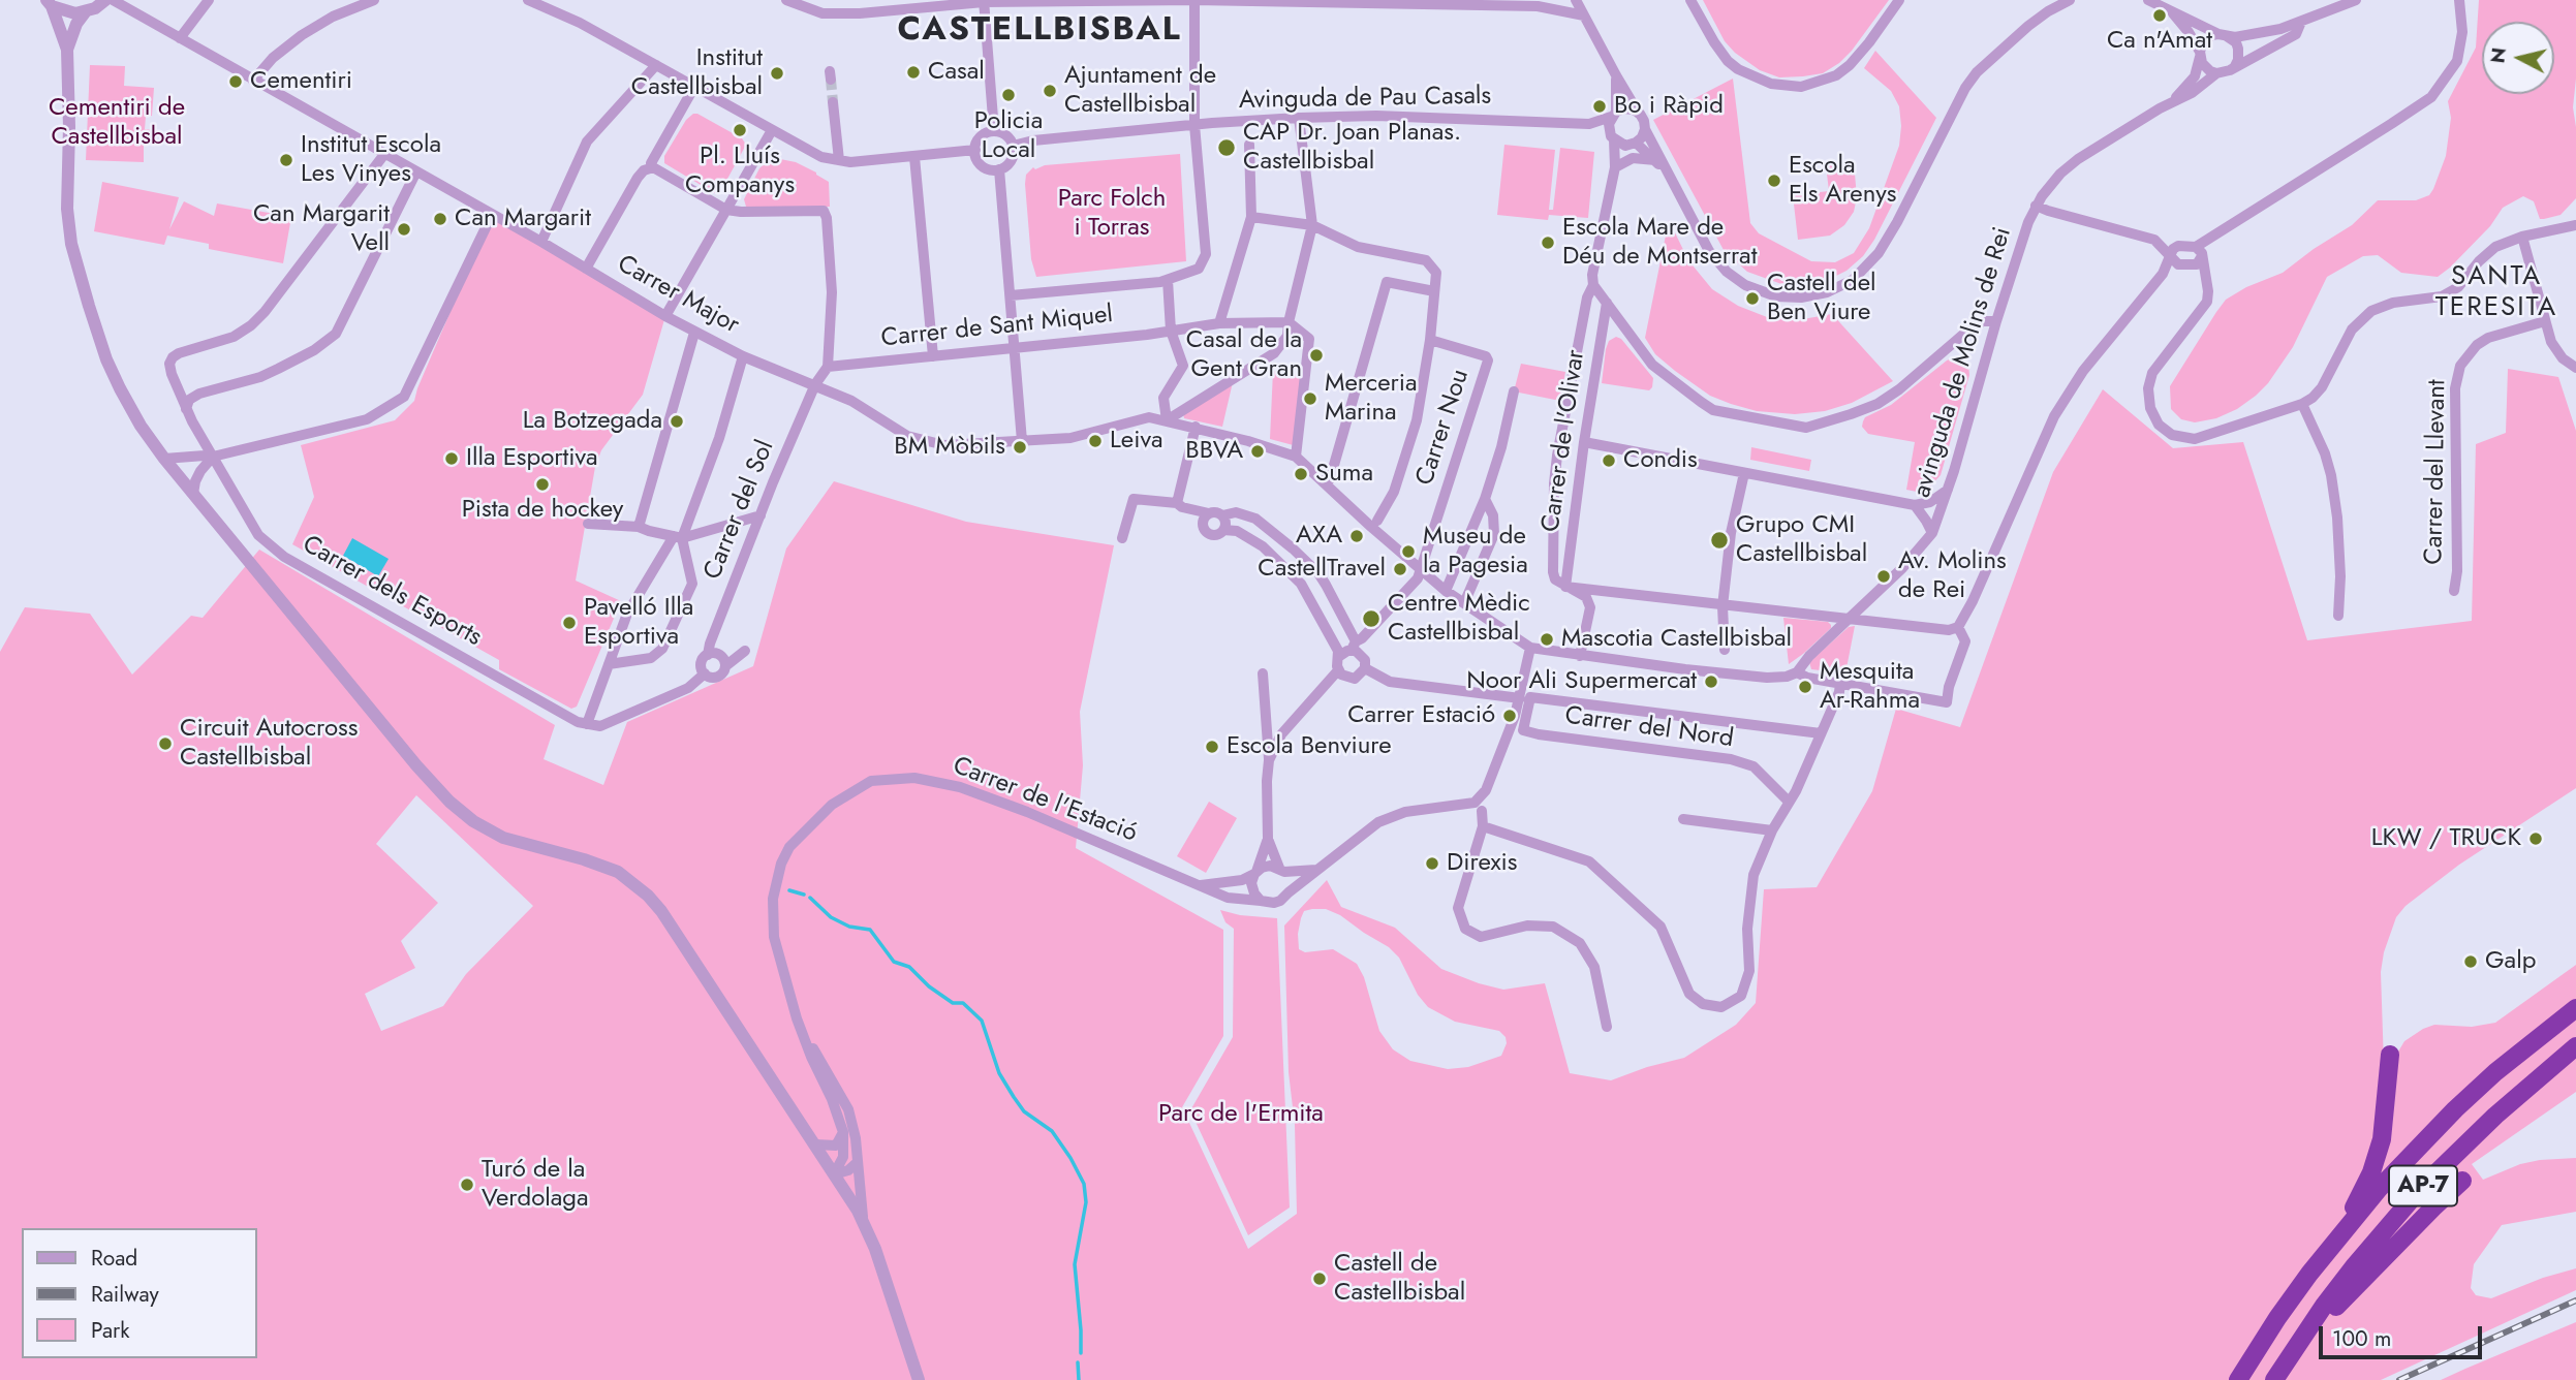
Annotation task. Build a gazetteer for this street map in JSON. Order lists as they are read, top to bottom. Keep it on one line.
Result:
{"streets":{"highway":["AP-7"],"street":["Avinguda de Pau Casals","Carrer Major","Carrer de Sant Miquel","avinguda de Molins de Rei","Carrer Nou","Carrer de l'Olivar","Carrer del Llevant","Carrer del Sol","Carrer dels Esports","Carrer del Nord","Carrer de l'Estació"]},"crossings":[["Avinguda de Pau Casals","Carrer de l'Olivar"],["Carrer Major","Carrer del Sol"],["Carrer Major","Carrer dels Esports"],["Carrer de Sant Miquel","Carrer del Sol"]],"districts":["CASTELLBISBAL","SANTA TERESITA"],"parks":["Cementiri de Castellbisbal","Parc Folch i Torras","Parc de l'Ermita"],"places":["Ca n'Amat","Casal","Institut Castellbisbal","Cementiri","Ajuntament de Castellbisbal","Policia Local","Bo i Ràpid","Pl. Lluís Companys","CAP Dr. Joan Planas. Castellbisbal","Institut Escola Les Vinyes","Escola Els Arenys","Can Margarit","Can Margarit Vell","Escola Mare de Déu de Montserrat","Castell del Ben Viure","Casal de la Gent Gran","Merceria Marina","La Botzegada","Leiva","BM Mòbils","BBVA","Illa Esportiva","Condis","Suma","Pista de hockey","AXA","Grupo CMI Castellbisbal","Museu de la Pagesia","CastellTravel","Av. Molins de Rei","Centre Mèdic Castellbisbal","Pavelló Illa Esportiva","Mascotia Castellbisbal","Noor Ali Supermercat","Mesquita Ar-Rahma","Carrer Estació","Circuit Autocross Castellbisbal","Escola Benviure","LKW / TRUCK","Direxis","Galp","Turó de la Verdolaga","Castell de Castellbisbal"],"legend":["Road","Railway","Park"],"scale_bar":"100 m","north":"left"}
